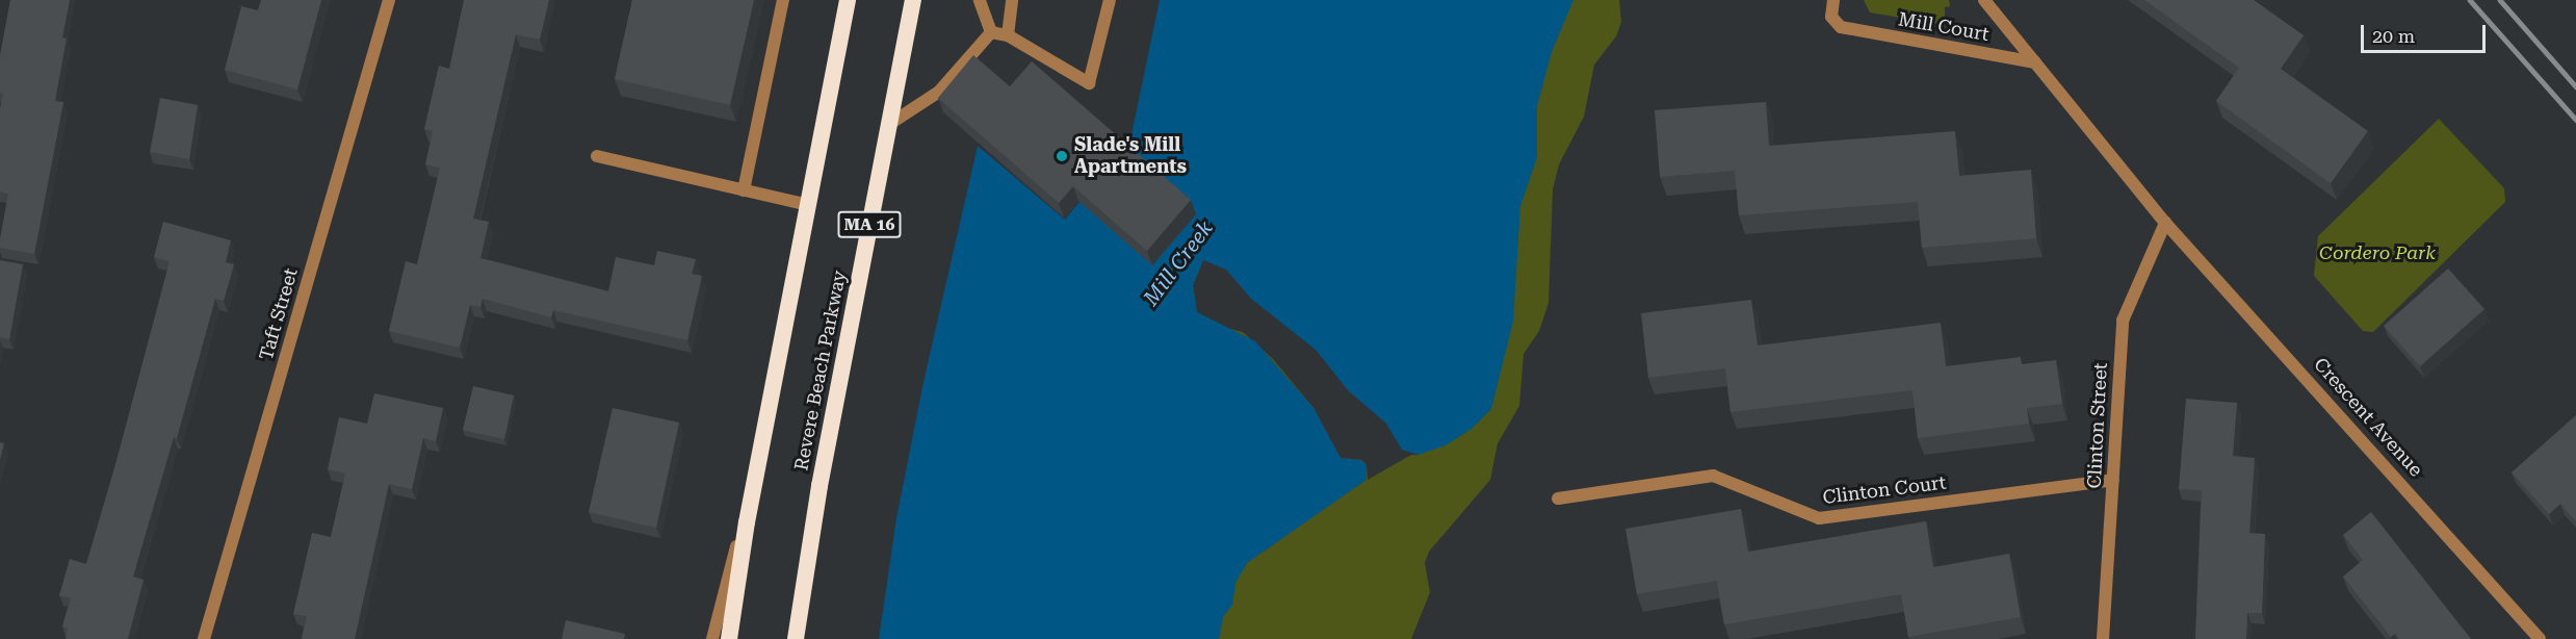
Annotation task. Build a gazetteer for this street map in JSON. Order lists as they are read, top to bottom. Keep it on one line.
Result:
{"streets":{"highway":["MA 16","Revere Beach Parkway"],"street":["Mill Court","Taft Street","Crescent Avenue","Clinton Street","Clinton Court"]},"crossings":[["Mill Court","Crescent Avenue"],["Mill Court","Clinton Street"],["Crescent Avenue","Clinton Street"],["Clinton Street","Clinton Court"]],"water":["Mill Creek"],"parks":["Cordero Park"],"places":["Slade's Mill Apartments"],"scale_bar":"20 m"}
